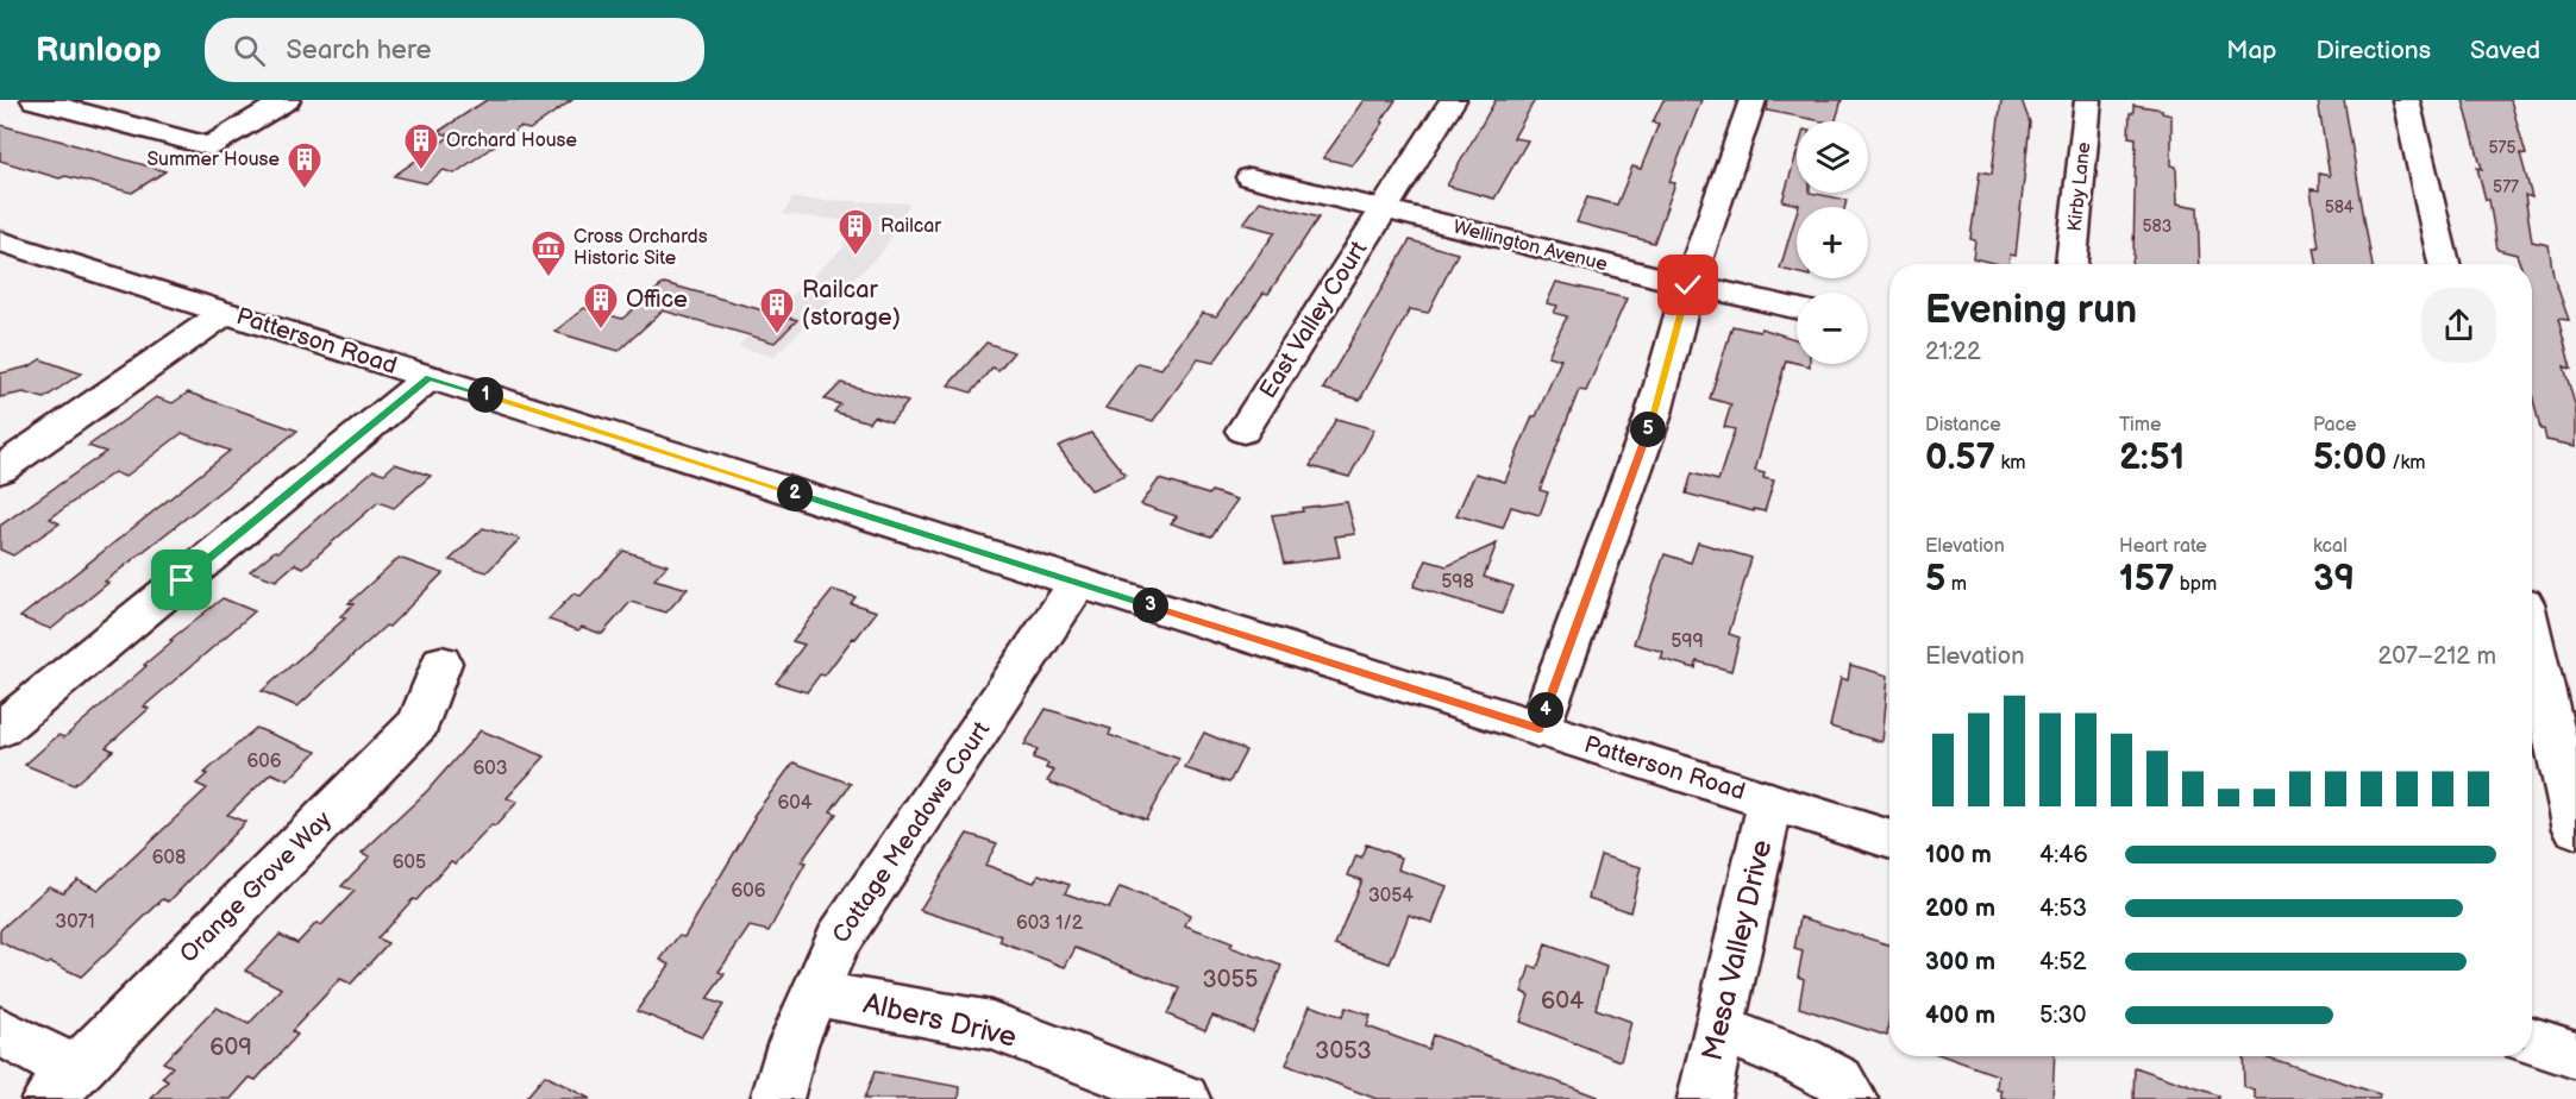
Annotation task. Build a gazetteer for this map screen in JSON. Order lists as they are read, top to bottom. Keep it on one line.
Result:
{"streets":{"street":["Kirby Lane","Wellington Avenue","East Valley Court","Patterson Road","Cottage Meadows Court","Orange Grove Way","Mesa Valley Drive","Albers Drive"]},"crossings":[["Wellington Avenue","East Valley Court"],["Patterson Road","Cottage Meadows Court"],["Patterson Road","Mesa Valley Drive"],["Cottage Meadows Court","Albers Drive"]],"places":{"building":["Orchard House","Summer House","Railcar","Office","Railcar (storage)"],"museum":["Cross Orchards Historic Site"]},"house_numbers":["575","577","584","583","598","599","606","603","604","608","605","606","3054","3071","603 1/2","3055","604","609","3053"],"page":{"header":"Runloop","search":"Search here","nav":["Map","Directions","Saved"],"map_buttons":["+","−"],"heading":["Evening run","21:22"],"pins":["1","5","2","3","4"],"stats":[["Distance","0.57 km"],["Time","2:51"],["Pace","5:00 /km"],["Elevation","5 m"],["Heart rate","157 bpm"],["kcal","39"]],"chart":["Elevation","207–212 m"],"list":[{"name":"100 m","note":"4:46"},{"name":"200 m","note":"4:53"},{"name":"300 m","note":"4:52"},{"name":"400 m","note":"5:30"}]}}
